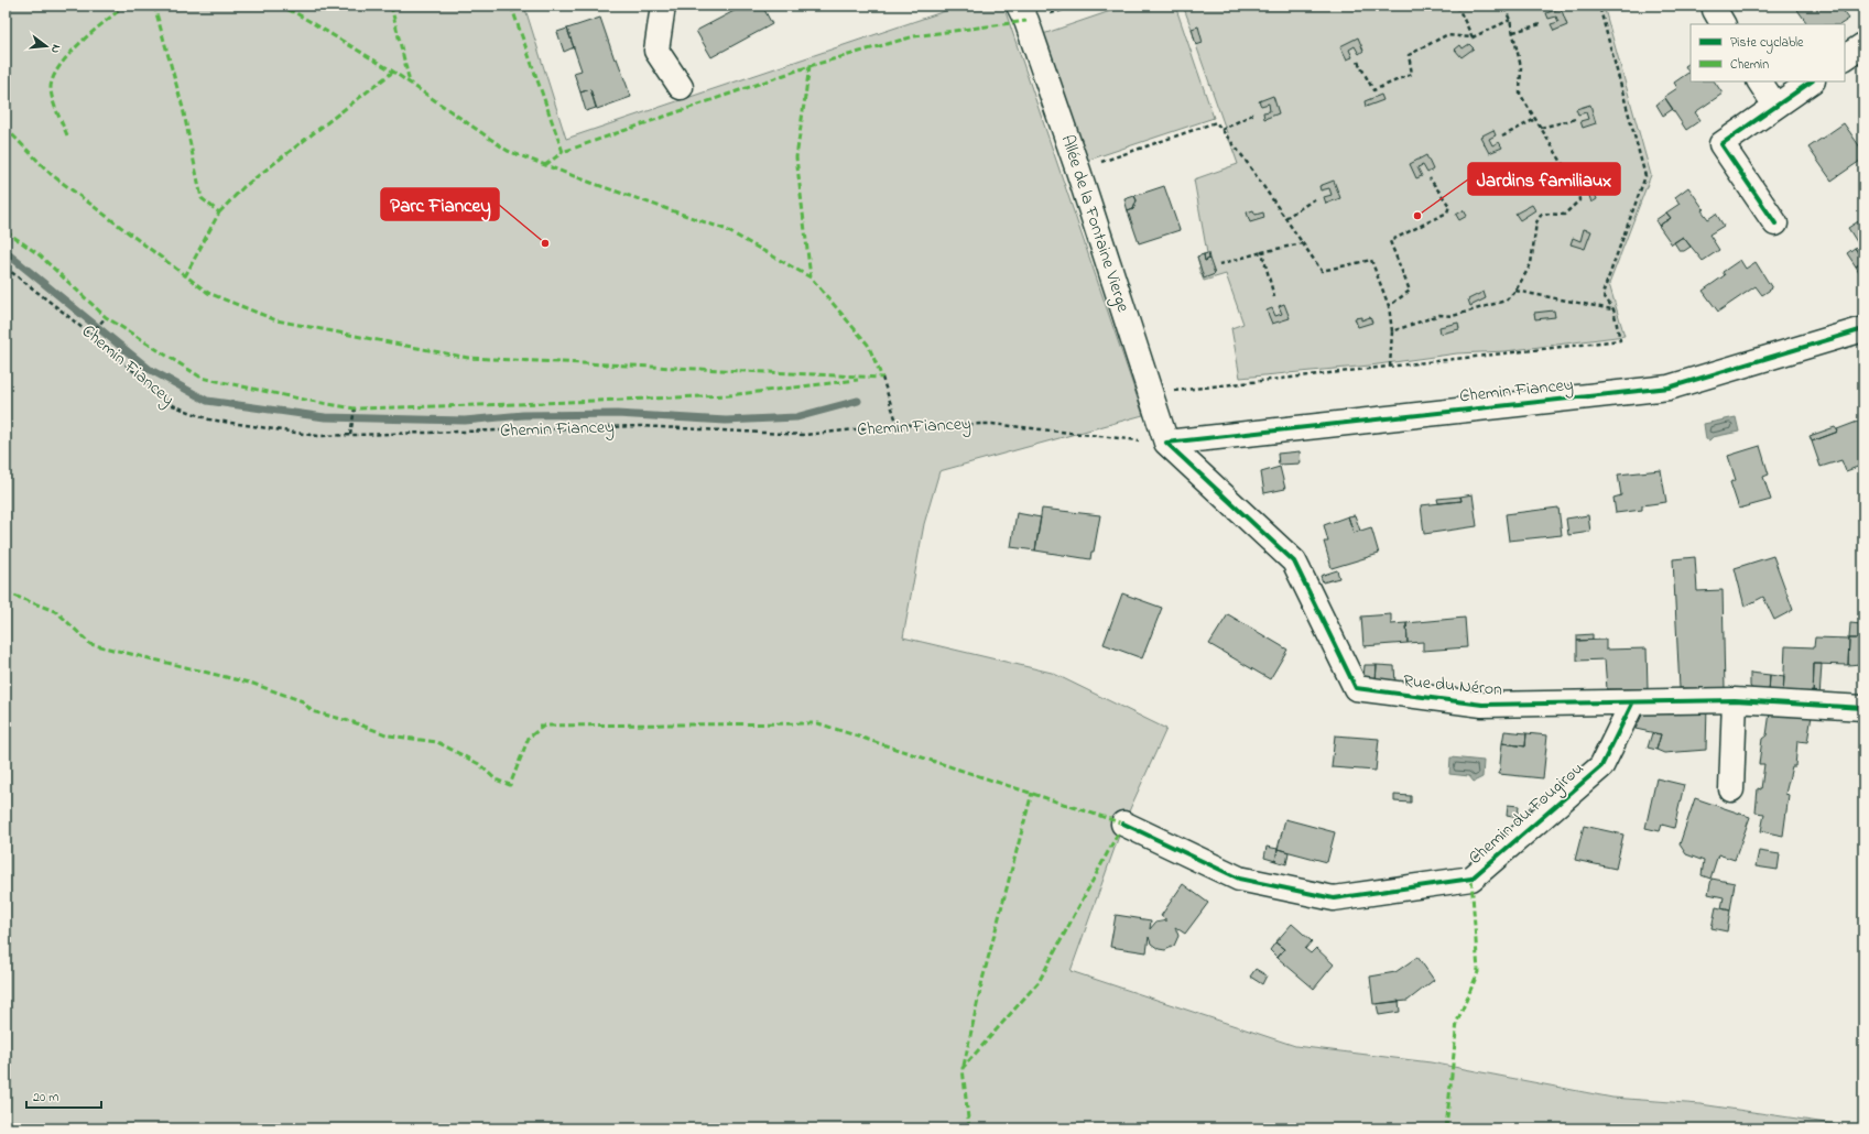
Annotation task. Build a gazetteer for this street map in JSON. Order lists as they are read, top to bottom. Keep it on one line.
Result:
{"streets":{"street":["Allée de la Fontaine Vierge","Chemin Fiancey","Rue du Néron","Chemin du Fougirou"]},"crossings":[["Allée de la Fontaine Vierge","Chemin Fiancey"],["Allée de la Fontaine Vierge","Rue du Néron"],["Chemin Fiancey","Rue du Néron"],["Rue du Néron","Chemin du Fougirou"]],"places":["Jardins familiaux","Parc Fiancey"],"legend":["Piste cyclable","Chemin"],"scale_bar":"20 m","north":"right"}
